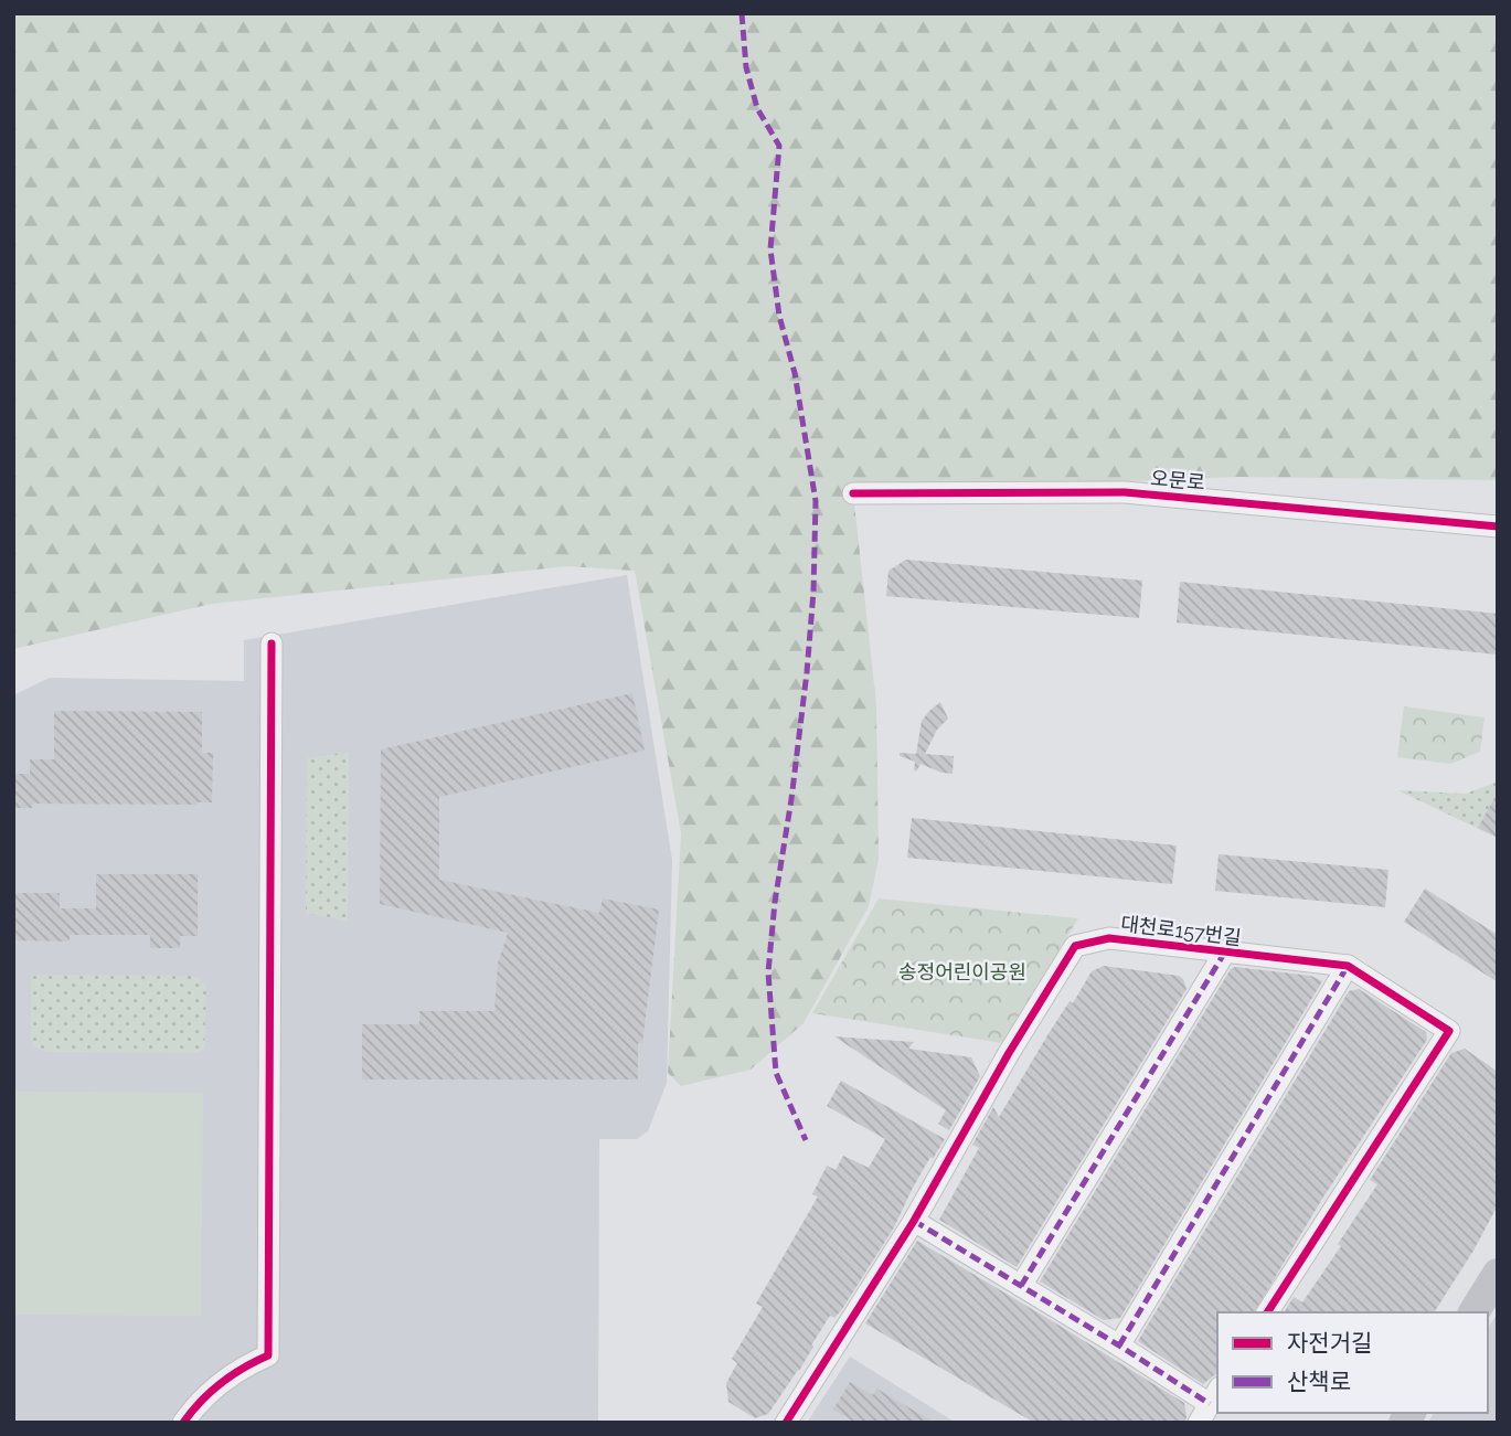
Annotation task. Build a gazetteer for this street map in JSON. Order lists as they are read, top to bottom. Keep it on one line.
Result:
{"streets":{"street":["오문로","대천로157번길"]},"parks":["송정어린이공원"],"legend":["자전거길","산책로"]}
